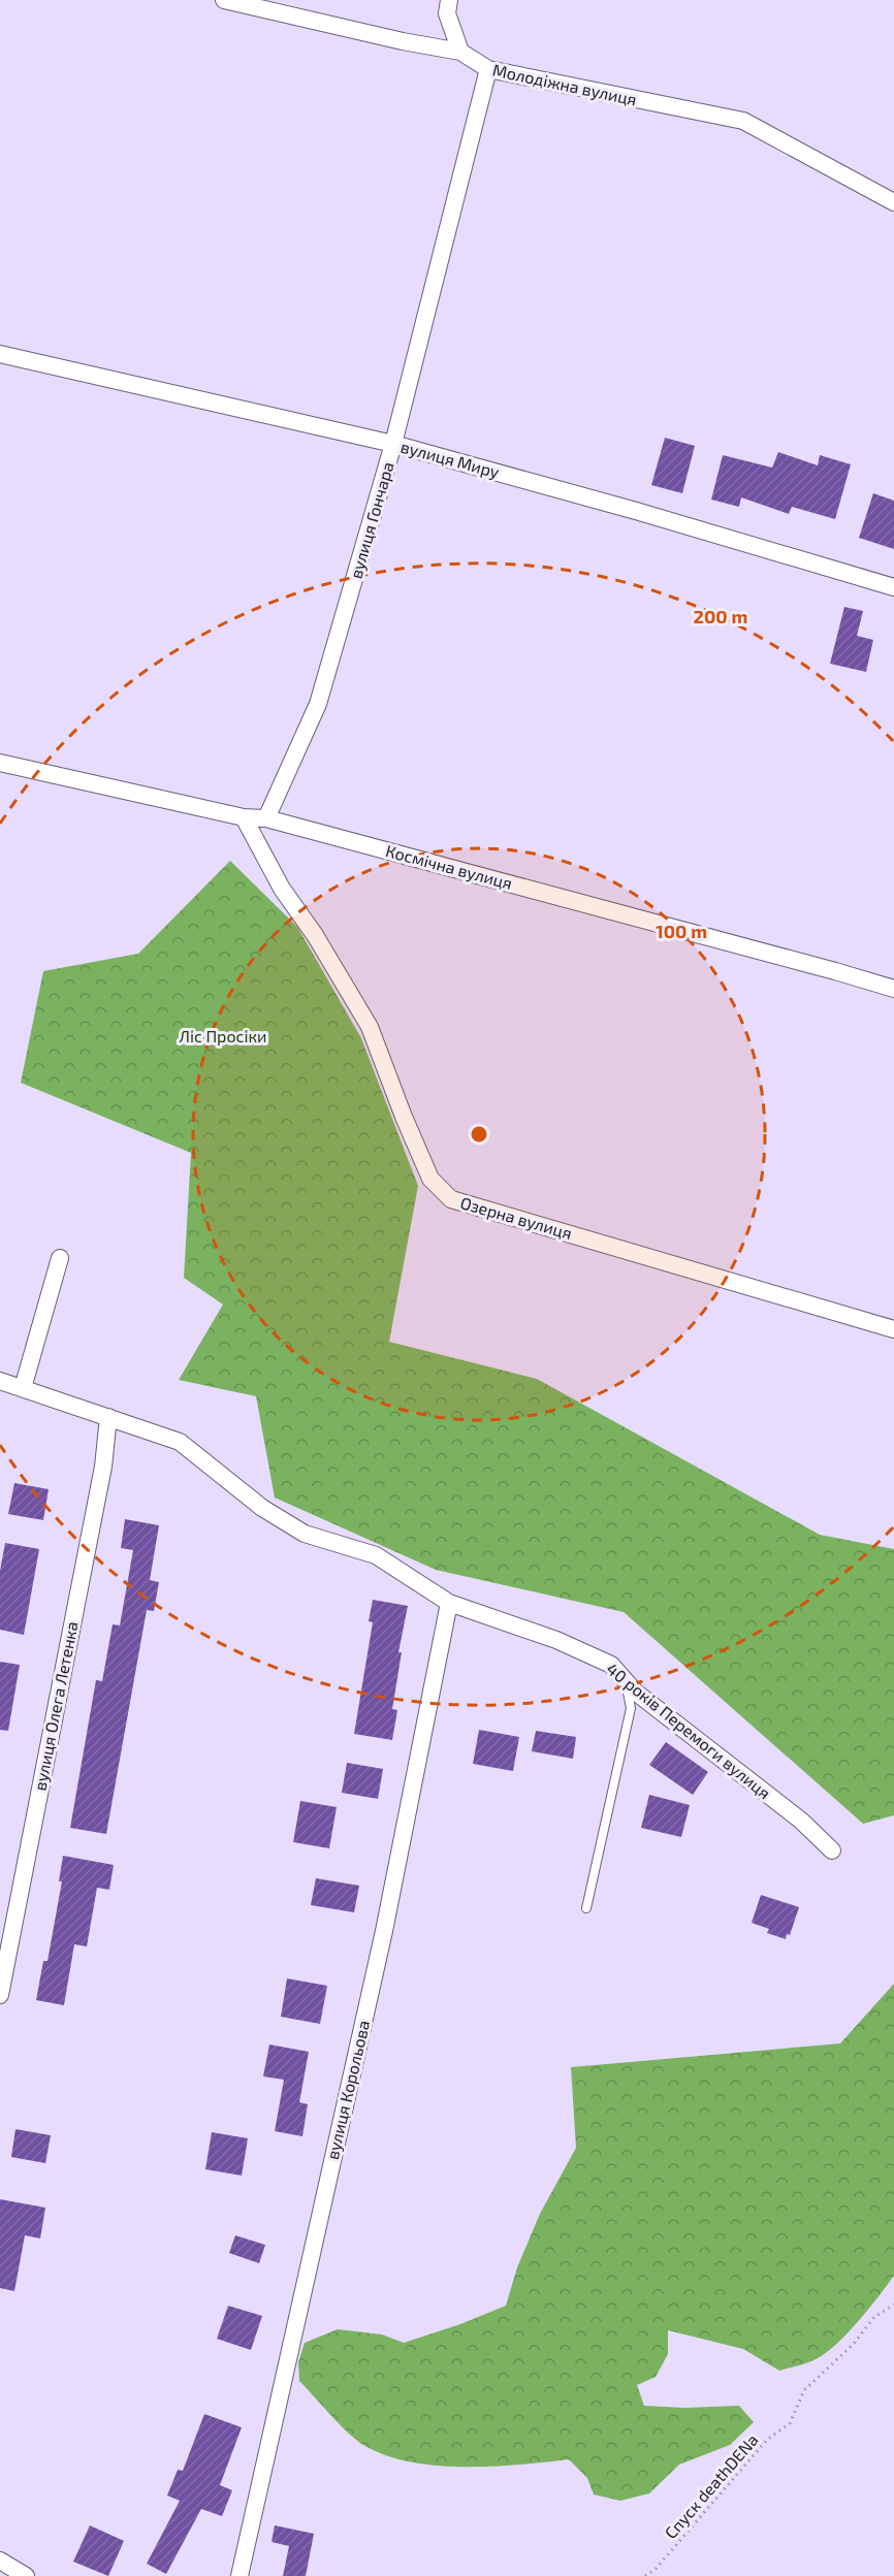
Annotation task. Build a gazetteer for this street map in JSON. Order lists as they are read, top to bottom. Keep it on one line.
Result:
{"streets":{"street":["Молодіжна вулиця","вулиця Миру","вулиця Гончара","Космічна вулиця","Озерна вулиця","вулиця Олега Летенка","40 років Перемоги вулиця","вулиця Корольова"],"path":["Спуск deathDENa"]},"crossings":[["Молодіжна вулиця","вулиця Гончара"],["вулиця Миру","вулиця Гончара"],["вулиця Гончара","Космічна вулиця"],["Космічна вулиця","Озерна вулиця"],["вулиця Олега Летенка","40 років Перемоги вулиця"],["40 років Перемоги вулиця","вулиця Корольова"]],"parks":["Ліс Просіки"],"rings":["200 m","100 m"]}
